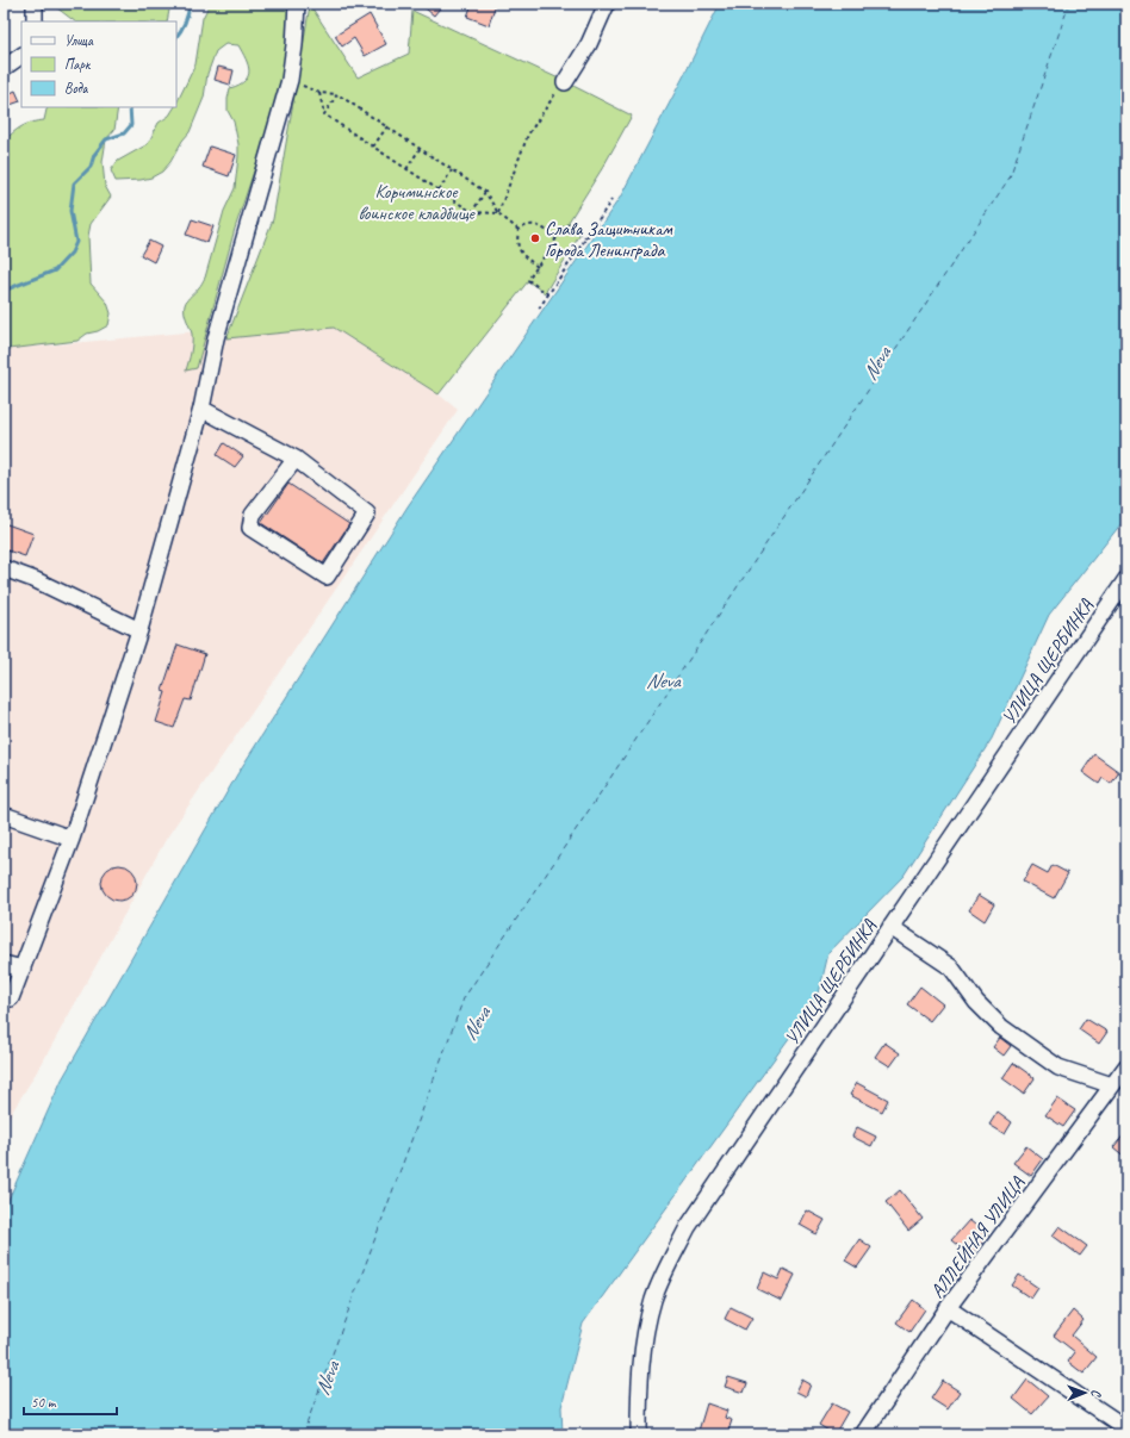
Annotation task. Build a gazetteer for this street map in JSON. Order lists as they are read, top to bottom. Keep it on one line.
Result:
{"streets":{"street":["УЛИЦА ЩЕРБИНКА","АЛЛЕЙНАЯ УЛИЦА"]},"water":["Neva"],"parks":["Корчминское воинское кладбище"],"places":["Слава Защитникам Города Ленинграда"],"legend":["Улица","Парк","Вода"],"scale_bar":"50 m","north":"right"}
